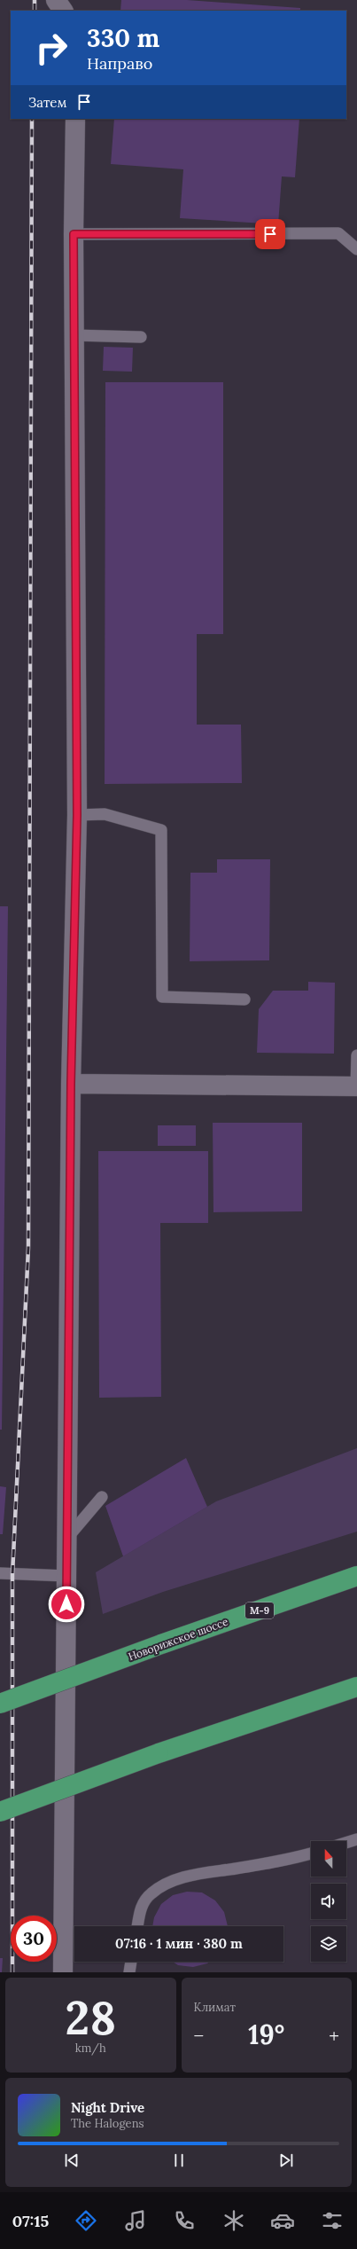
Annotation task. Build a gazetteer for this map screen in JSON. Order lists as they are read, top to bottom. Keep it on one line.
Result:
{"streets":{"highway":["М-9","Новорижское шоссе"]},"north":"top","page":{"turn":["330 m","Направо"],"then":"Затем","limit":"30","trip":"07:16 · 1 мин · 380 m","tile":[["28","km/h"],"Климат"],"heat":["−","19°","+"],"song":["Night Drive","The Halogens"],"tabs":"07:15"}}
